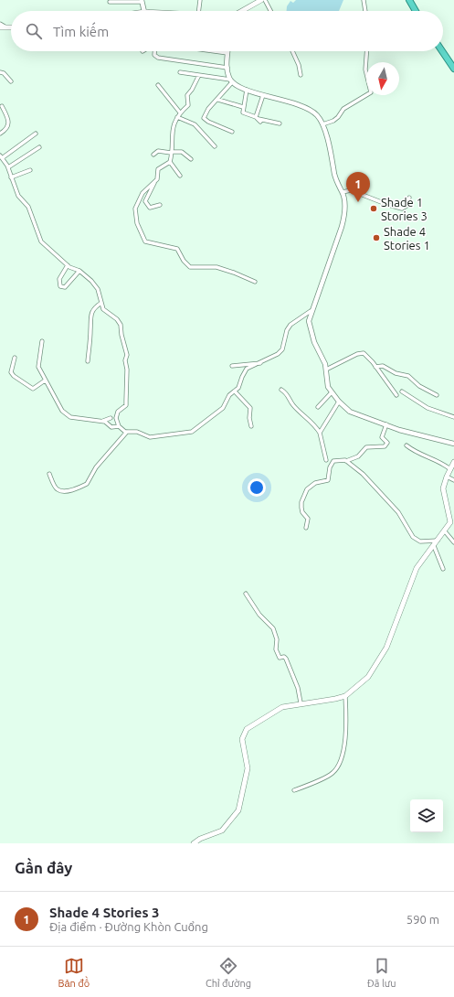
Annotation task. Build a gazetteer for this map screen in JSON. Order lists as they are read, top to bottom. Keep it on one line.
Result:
{"places":["Shade 1 Stories 3","Shade 4 Stories 1"],"north":"bottom","page":{"search":"Tìm kiếm","pins":"1","heading":"Gần đây","list":[{"mark":"1","name":"Shade 4 Stories 3","note":"Địa điểm · Đường Khòn Cuổng","value":"590 m"}],"nav":["Bản đồ","Chỉ đường","Đã lưu"]}}
